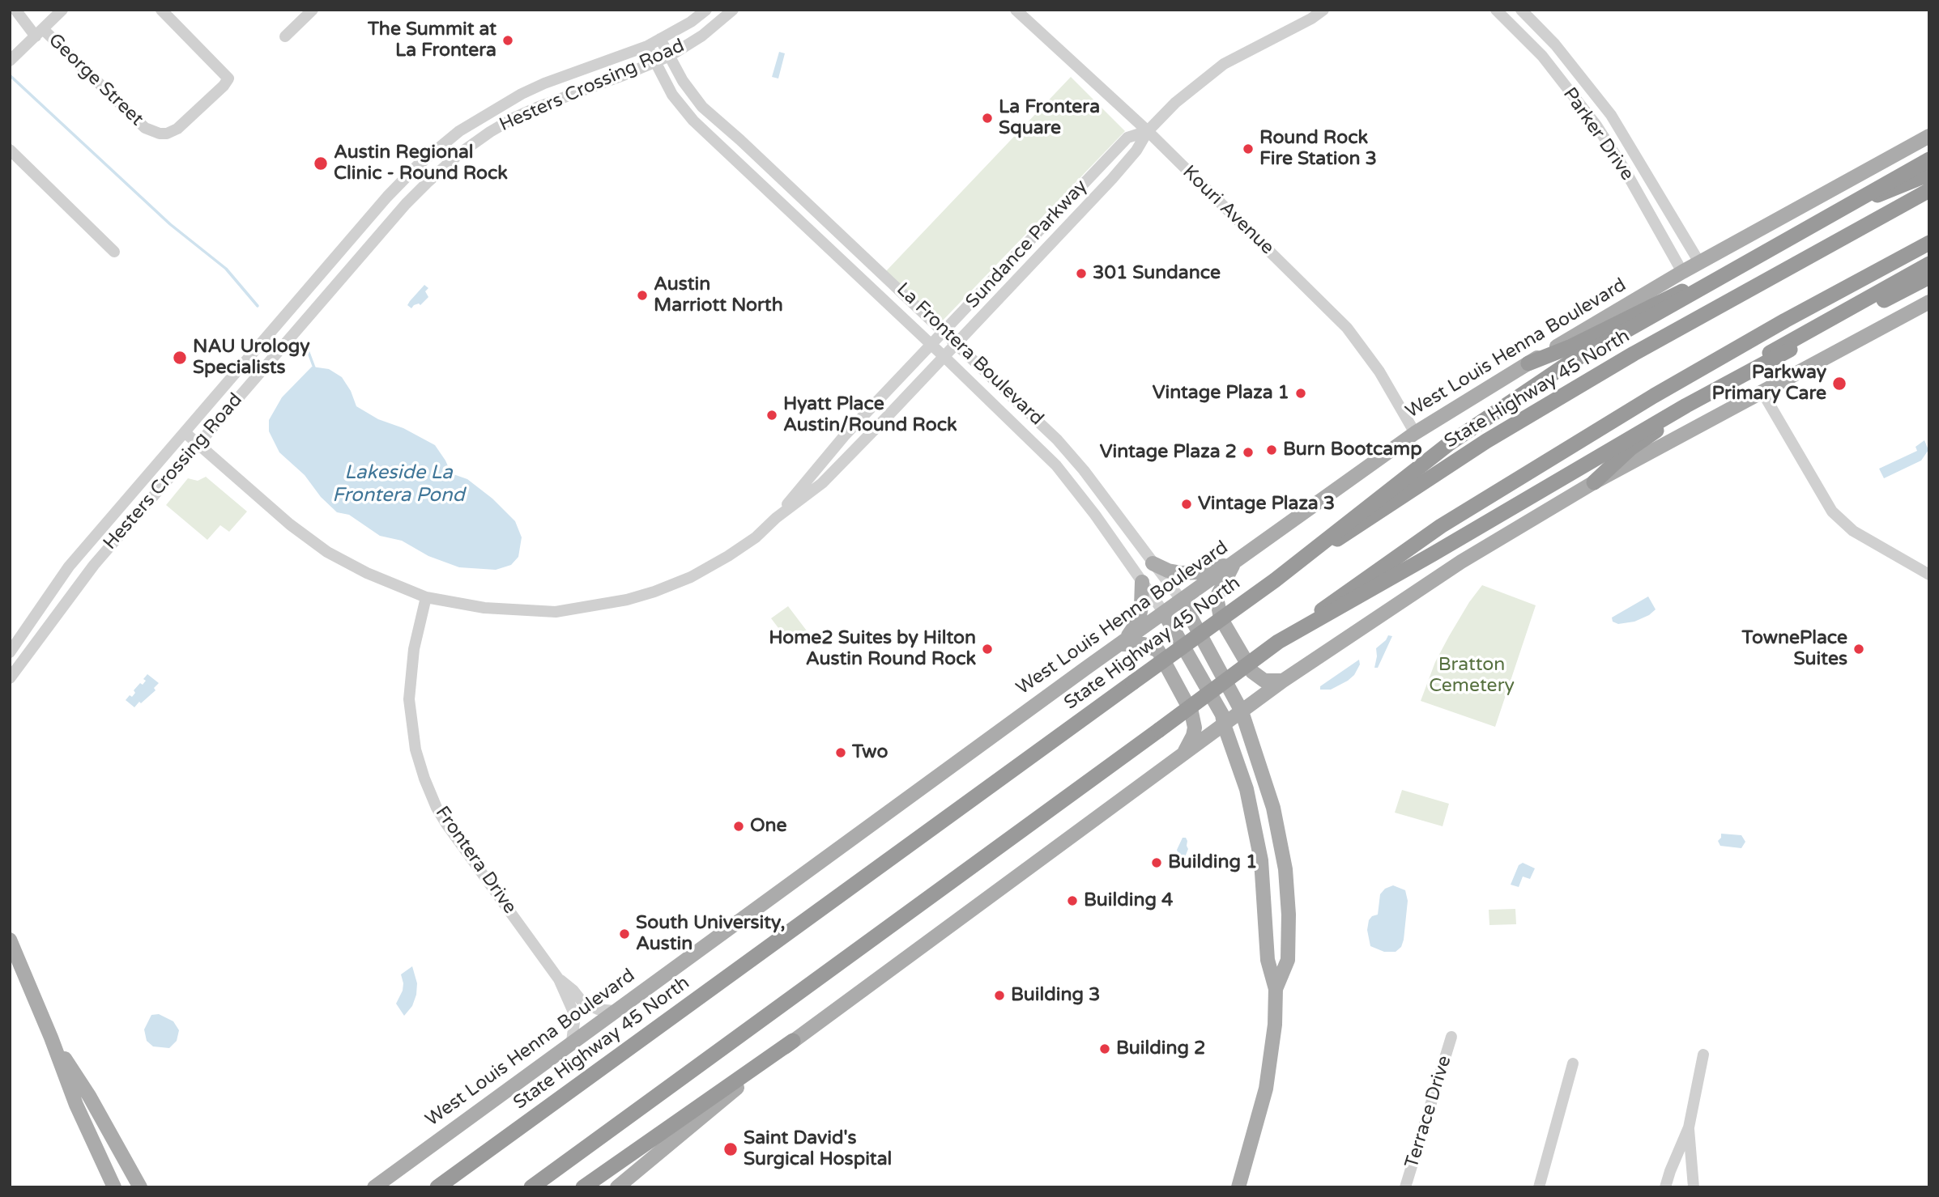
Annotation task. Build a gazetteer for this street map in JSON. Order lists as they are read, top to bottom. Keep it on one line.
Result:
{"streets":{"highway":["State Highway 45 North"],"main road":["West Louis Henna Boulevard","La Frontera Boulevard"],"street":["George Street","Hesters Crossing Road","Parker Drive","Kouri Avenue","Sundance Parkway","Frontera Drive","Terrace Drive"]},"crossings":[["Hesters Crossing Road","Sundance Parkway"],["Hesters Crossing Road","La Frontera Boulevard"],["Parker Drive","West Louis Henna Boulevard"],["Kouri Avenue","Sundance Parkway"],["Kouri Avenue","West Louis Henna Boulevard"],["Sundance Parkway","La Frontera Boulevard"],["Sundance Parkway","Frontera Drive"],["West Louis Henna Boulevard","La Frontera Boulevard"]],"water":["Lakeside La Frontera Pond"],"parks":["Bratton Cemetery"],"places":["The Summit at La Frontera","La Frontera Square","Round Rock Fire Station 3","Austin Regional Clinic - Round Rock","301 Sundance","Austin Marriott North","NAU Urology Specialists","Parkway Primary Care","Vintage Plaza 1","Hyatt Place Austin/Round Rock","Burn Bootcamp","Vintage Plaza 2","Vintage Plaza 3","Home2 Suites by Hilton Austin Round Rock","TownePlace Suites","Two","One","Building 1","Building 4","South University, Austin","Building 3","Building 2","Saint David's Surgical Hospital"]}
